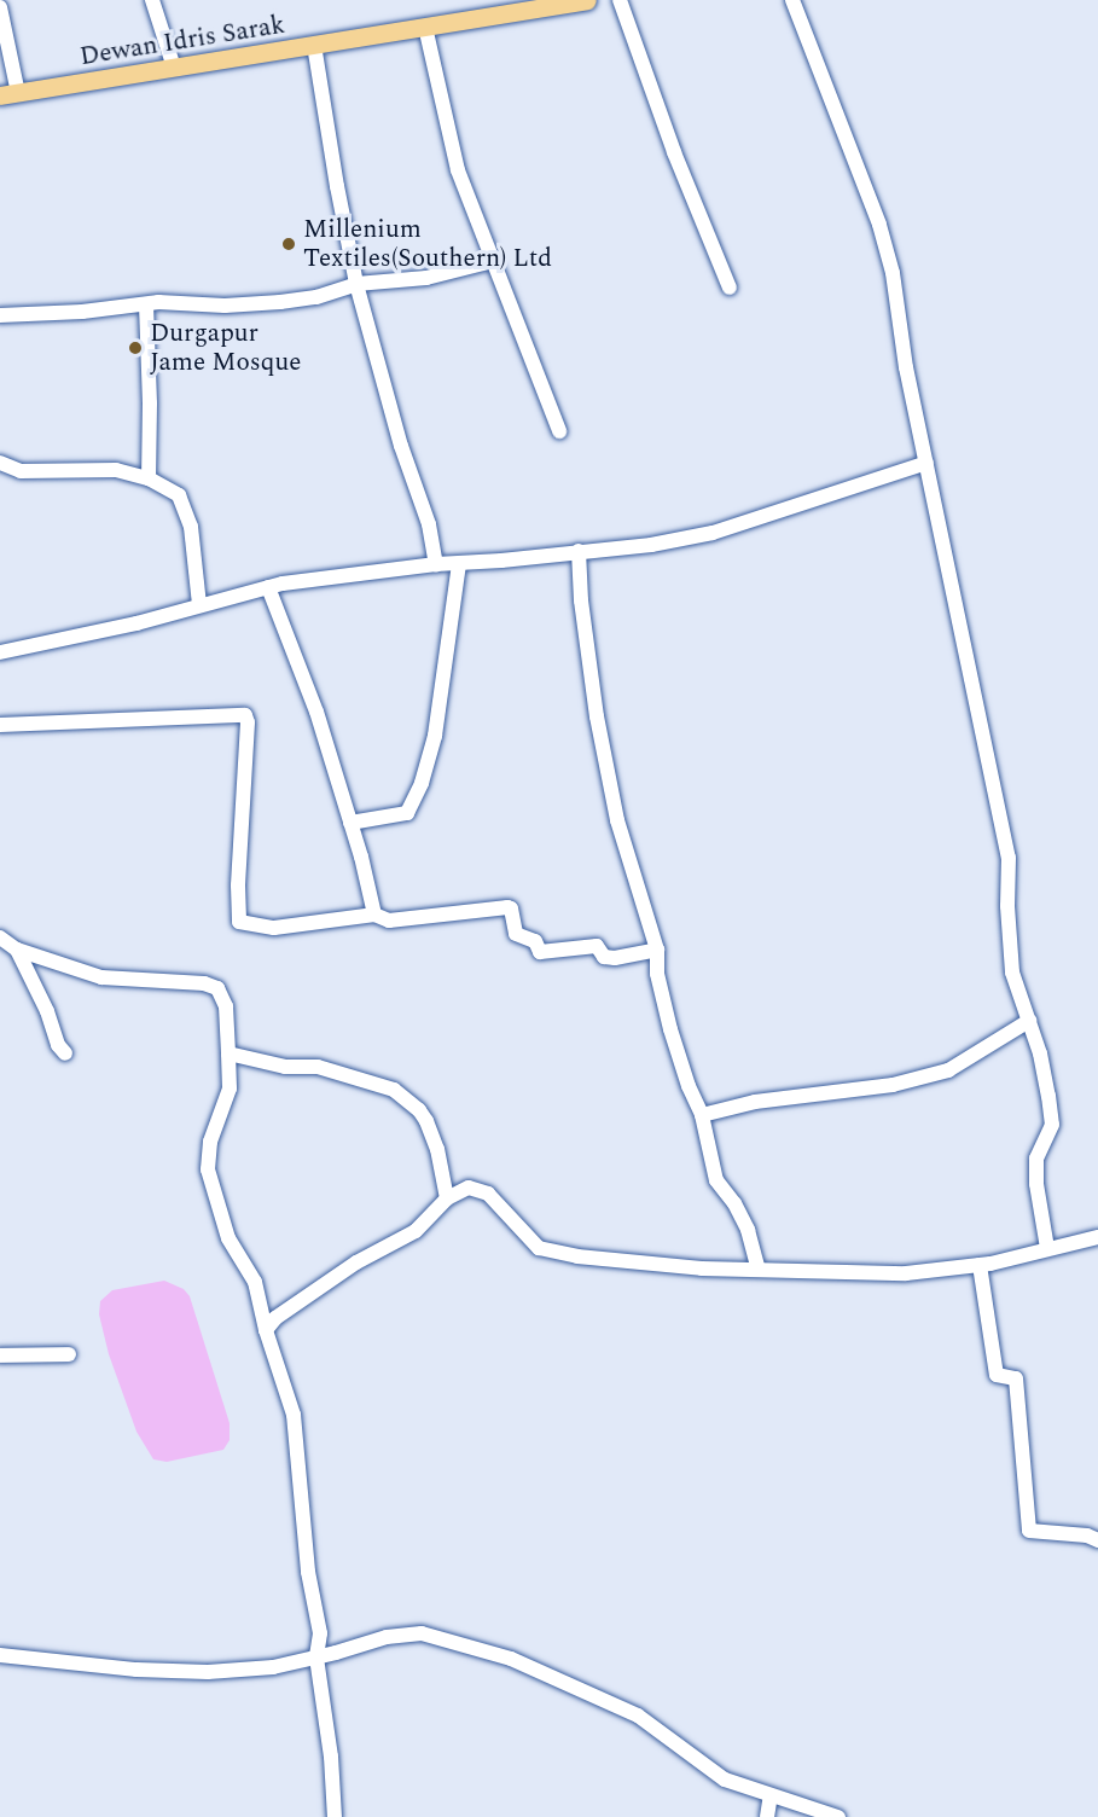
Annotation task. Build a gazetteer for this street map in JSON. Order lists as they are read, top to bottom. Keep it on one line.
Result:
{"streets":{"main road":["Dewan Idris Sarak"]},"places":["Millenium Textiles(Southern) Ltd","Durgapur Jame Mosque"]}
